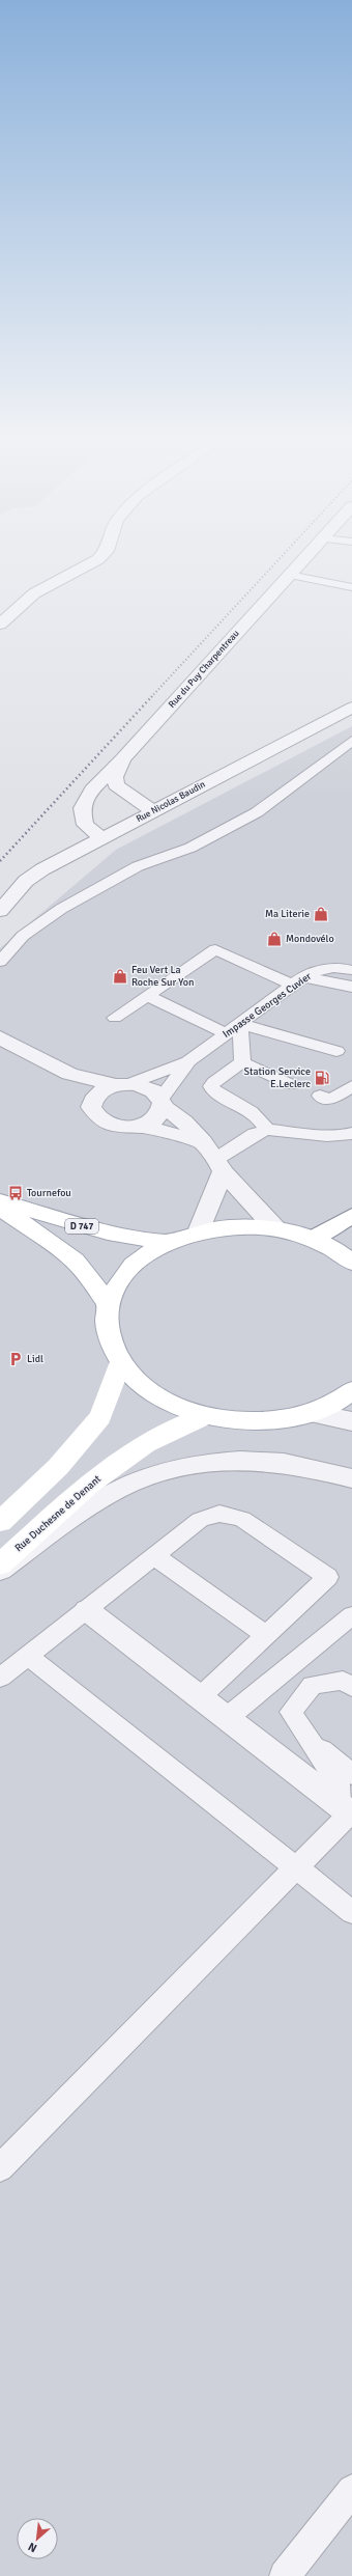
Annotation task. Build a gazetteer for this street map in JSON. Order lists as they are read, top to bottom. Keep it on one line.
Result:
{"streets":{"main road":["D 747","Rue Duchesne de Denant"],"street":["Rue du Puy Charpentreau","Rue Nicolas Baudin"],"lane":["Impasse Georges Cuvier"]},"crossings":[["Rue du Puy Charpentreau","Rue Nicolas Baudin"]],"places":{"shop":["Ma Literie","Mondovélo","Feu Vert La Roche Sur Yon"],"fuel station":["Station Service E.Leclerc"],"bus stop":["Tournefou"],"parking":["Lidl"]},"north":"bottom left"}
